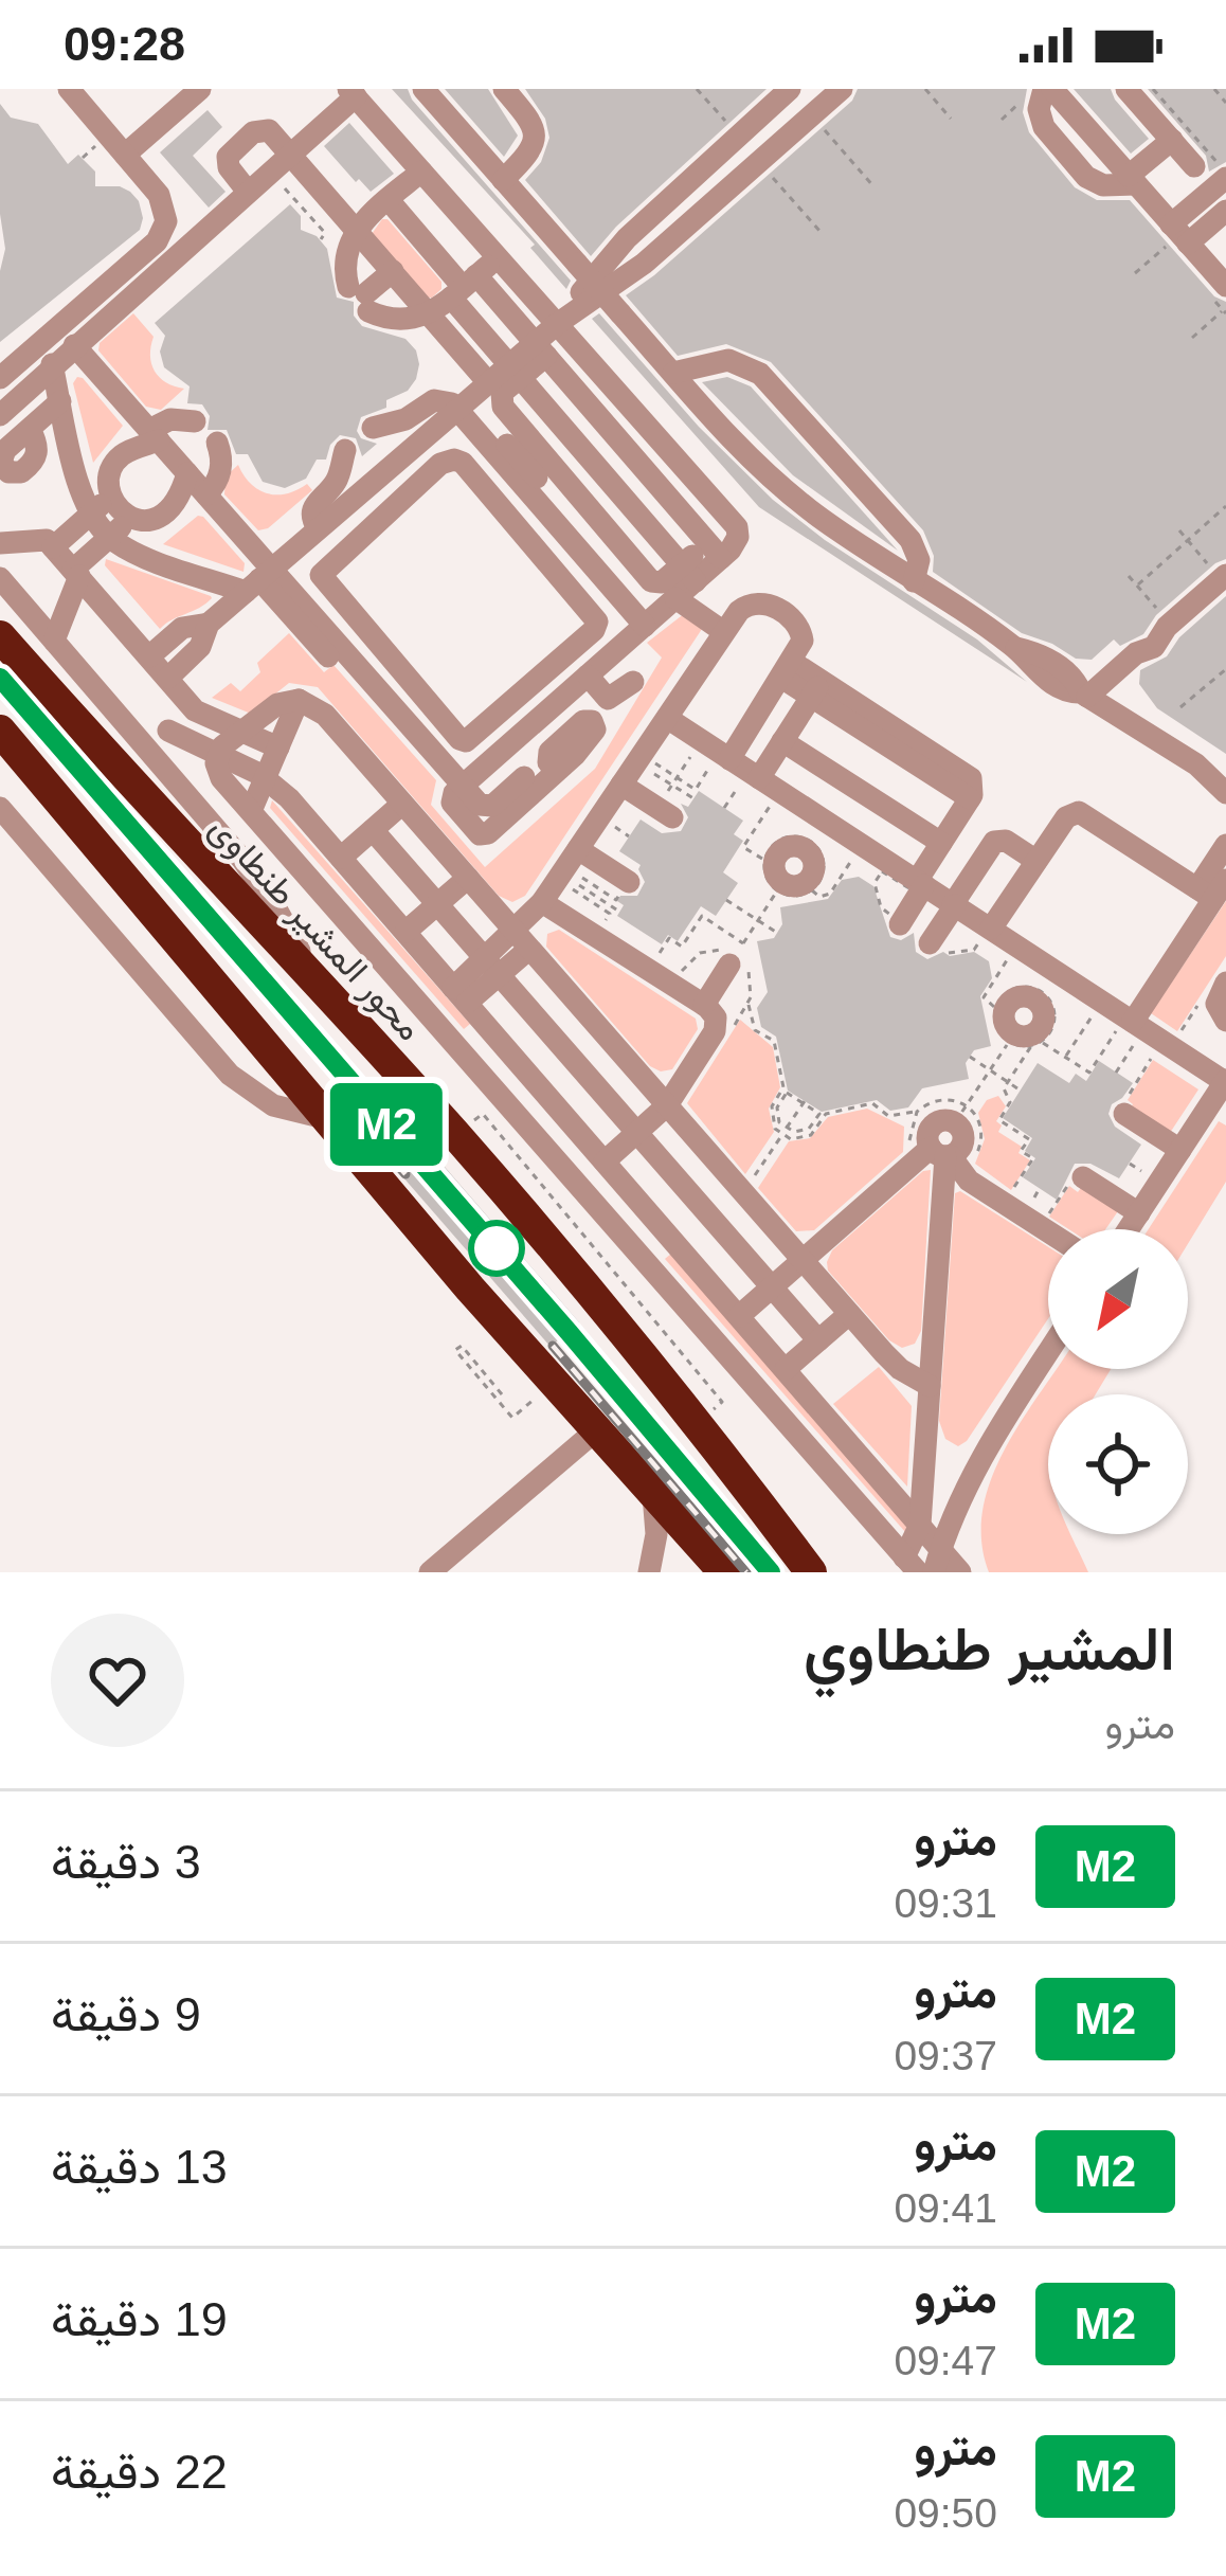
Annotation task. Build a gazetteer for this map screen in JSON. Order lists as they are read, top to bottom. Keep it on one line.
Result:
{"streets":{"highway":["محور المشير طنطاوى"]},"lines":["metro line M2"],"north":"bottom left","page":{"status":"09:28","on_map":"M2","heading":["المشير طنطاوي","مترو"],"list":[{"mark":"M2","name":"مترو","note":"09:31","value":"3 دقيقة"},{"mark":"M2","name":"مترو","note":"09:37","value":"9 دقيقة"},{"mark":"M2","name":"مترو","note":"09:41","value":"13 دقيقة"},{"mark":"M2","name":"مترو","note":"09:47","value":"19 دقيقة"},{"mark":"M2","name":"مترو","note":"09:50","value":"22 دقيقة"}]}}
